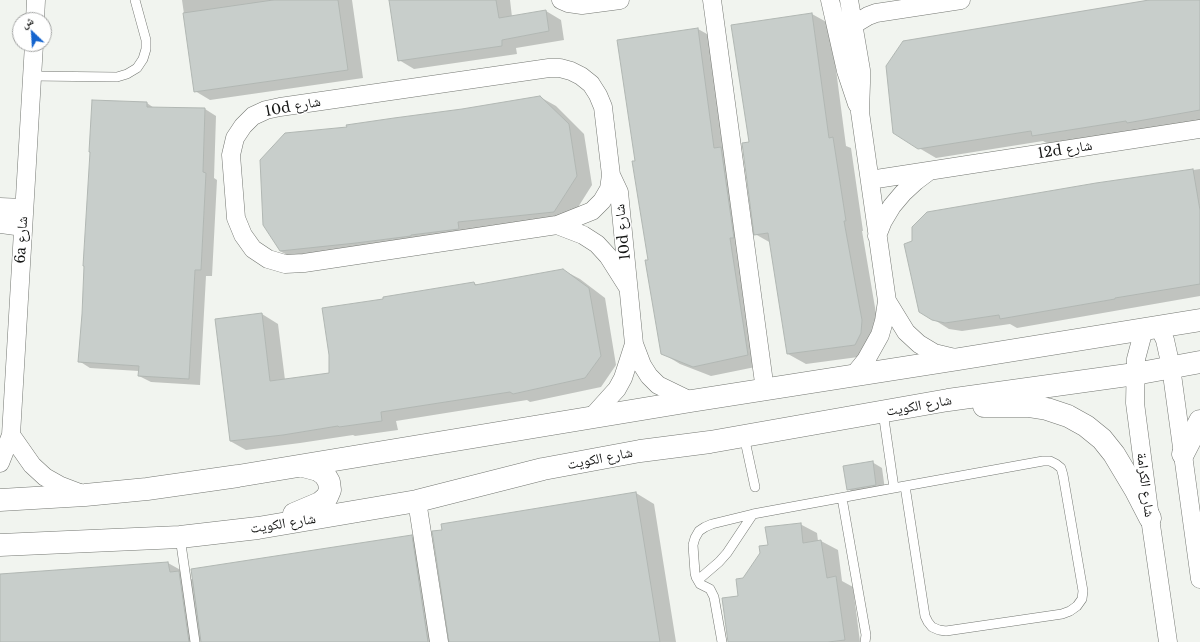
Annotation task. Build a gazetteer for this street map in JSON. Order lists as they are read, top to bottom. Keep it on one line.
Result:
{"streets":{"main road":["شارع الكويت"],"street":["10d شارع","12d شارع","6a شارع","شارع الكرامة"]},"crossings":[["شارع الكويت","شارع الكرامة"]],"north":"top left"}
